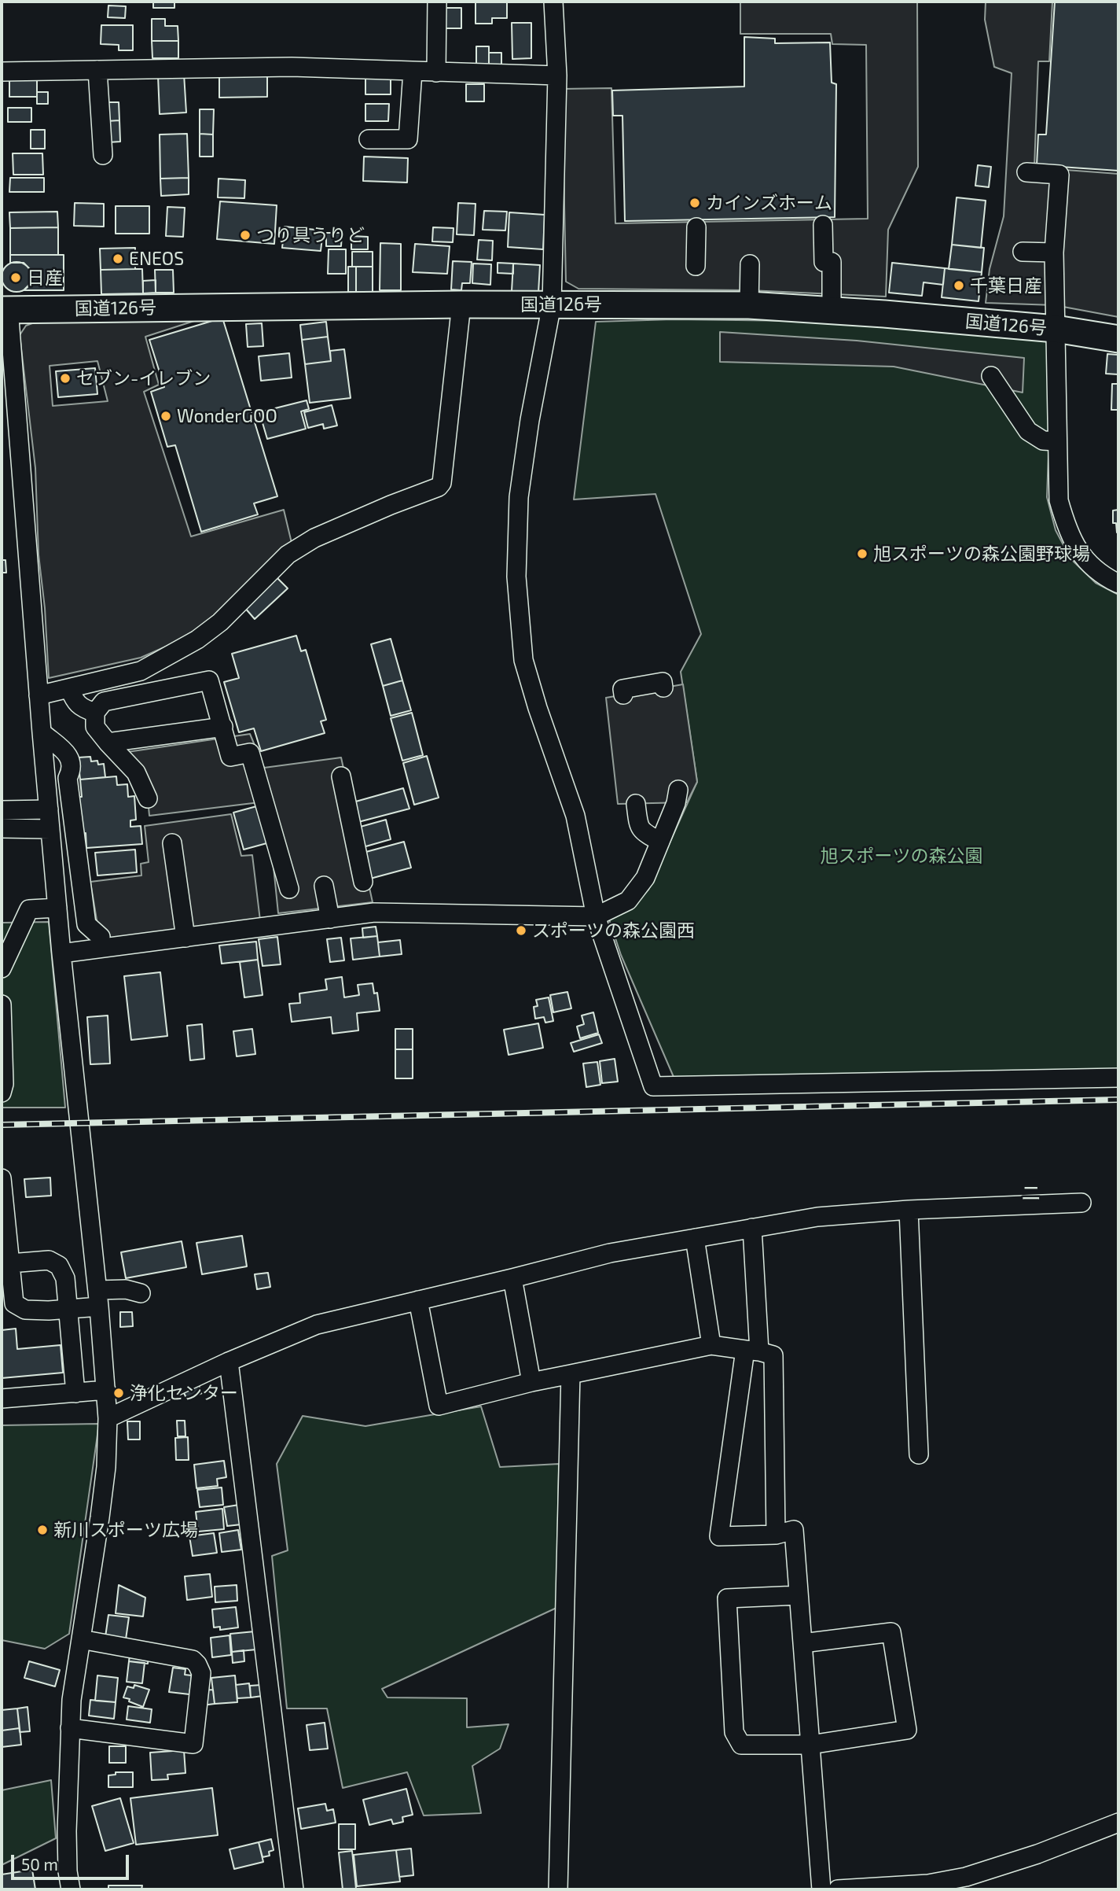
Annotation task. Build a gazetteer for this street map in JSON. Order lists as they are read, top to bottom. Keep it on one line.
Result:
{"streets":{"highway":["国道126号"]},"districts":["ニ"],"parks":["旭スポーツの森公園"],"places":["カインズホーム","つり具うりど","ENEOS","日産","千葉日産","セブン-イレブン","WonderGOO","旭スポーツの森公園野球場","スポーツの森公園西","浄化センター","新川スポーツ広場"],"scale_bar":"50 m"}
